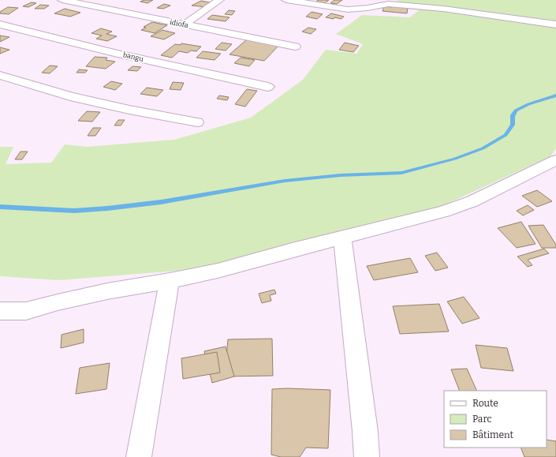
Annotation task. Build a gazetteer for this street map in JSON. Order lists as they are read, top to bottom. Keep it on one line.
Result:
{"streets":{"street":["idiofa","bangu"]},"legend":["Route","Parc","Bâtiment"]}
